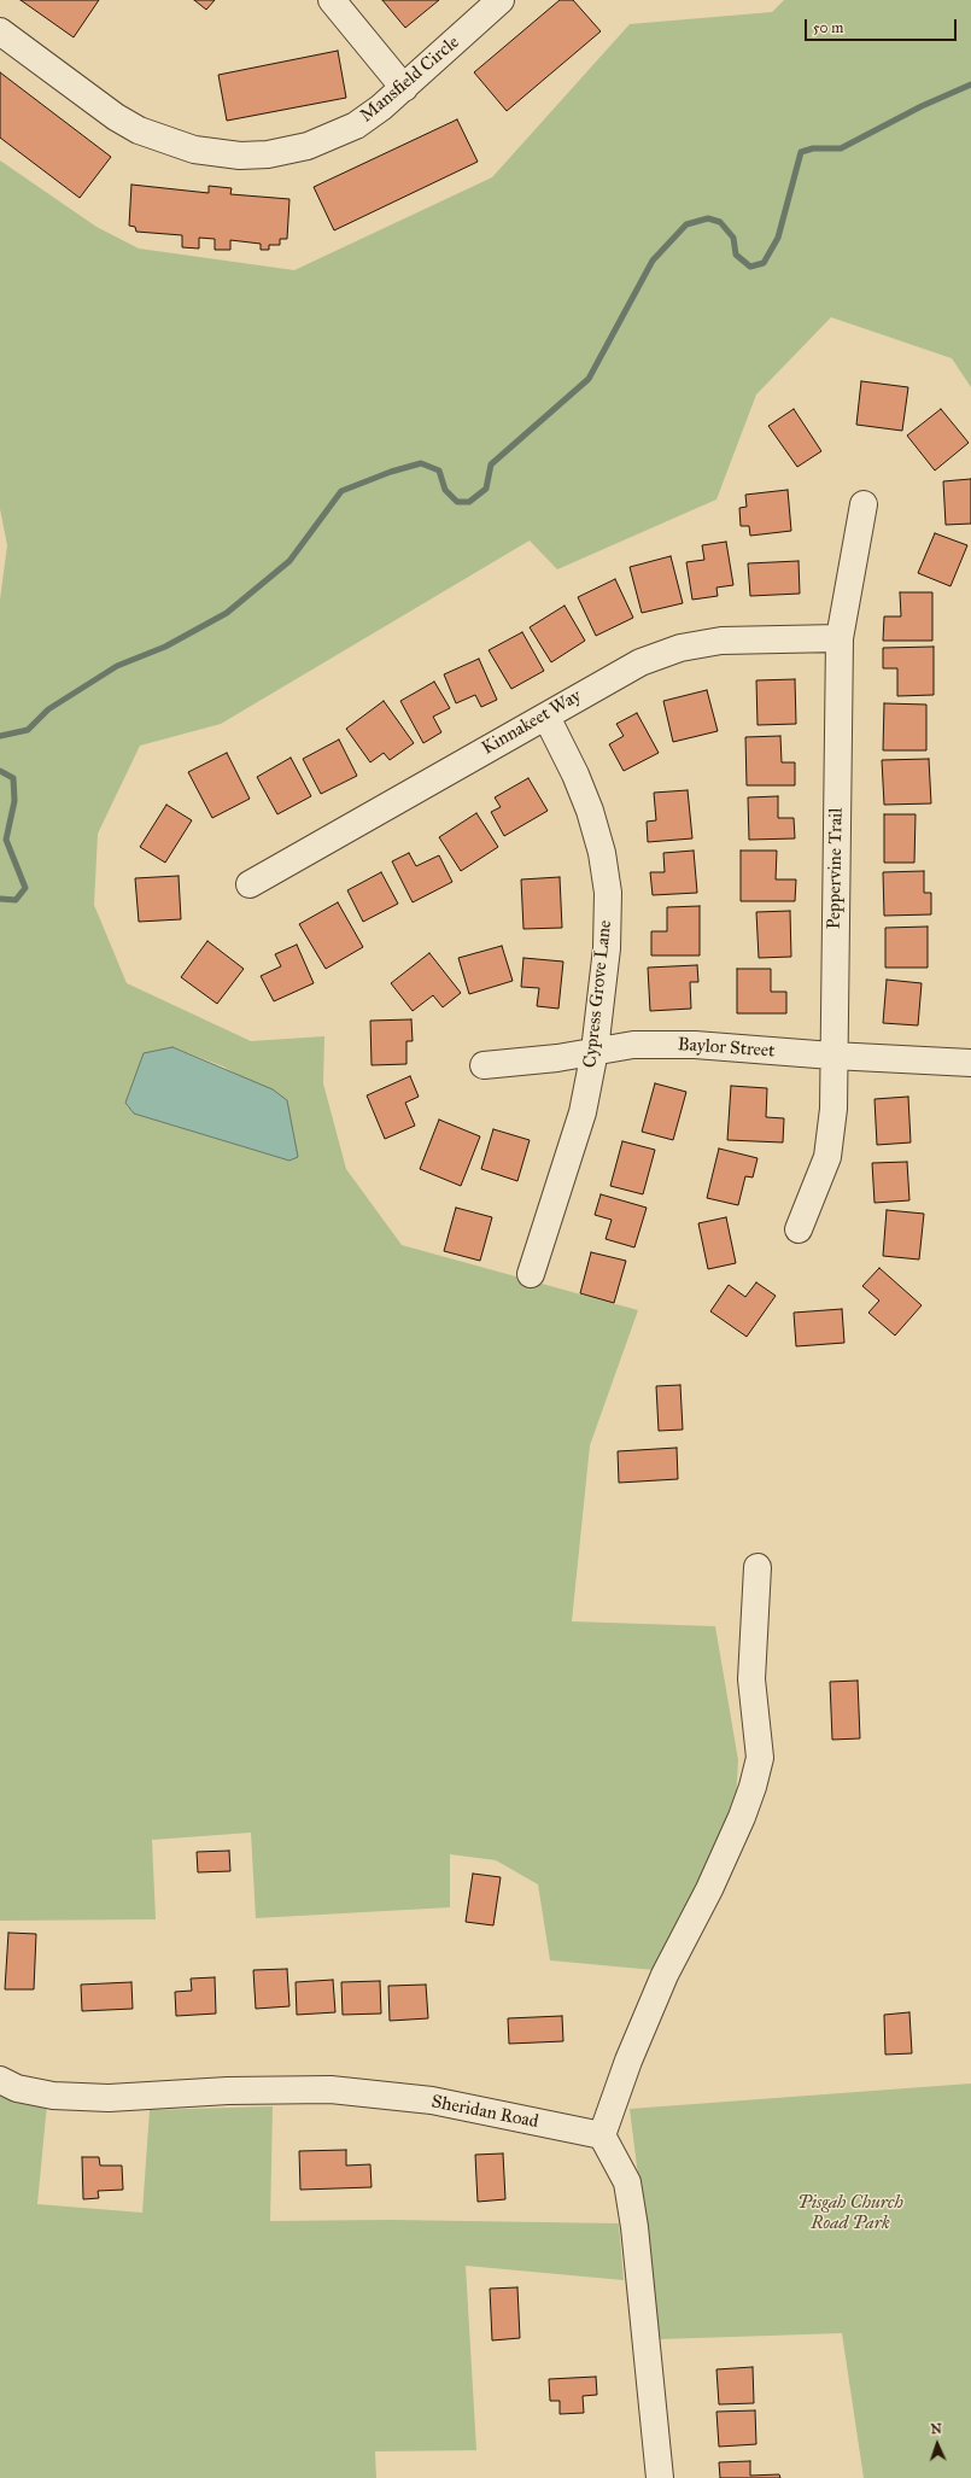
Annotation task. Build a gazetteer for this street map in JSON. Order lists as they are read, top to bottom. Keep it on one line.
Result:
{"streets":{"street":["Mansfield Circle","Kinnakeet Way","Peppervine Trail","Cypress Grove Lane","Baylor Street","Sheridan Road"]},"crossings":[["Kinnakeet Way","Peppervine Trail"],["Kinnakeet Way","Cypress Grove Lane"],["Peppervine Trail","Baylor Street"],["Cypress Grove Lane","Baylor Street"]],"parks":["Pisgah Church Road Park"],"scale_bar":"50 m","north":"top"}
